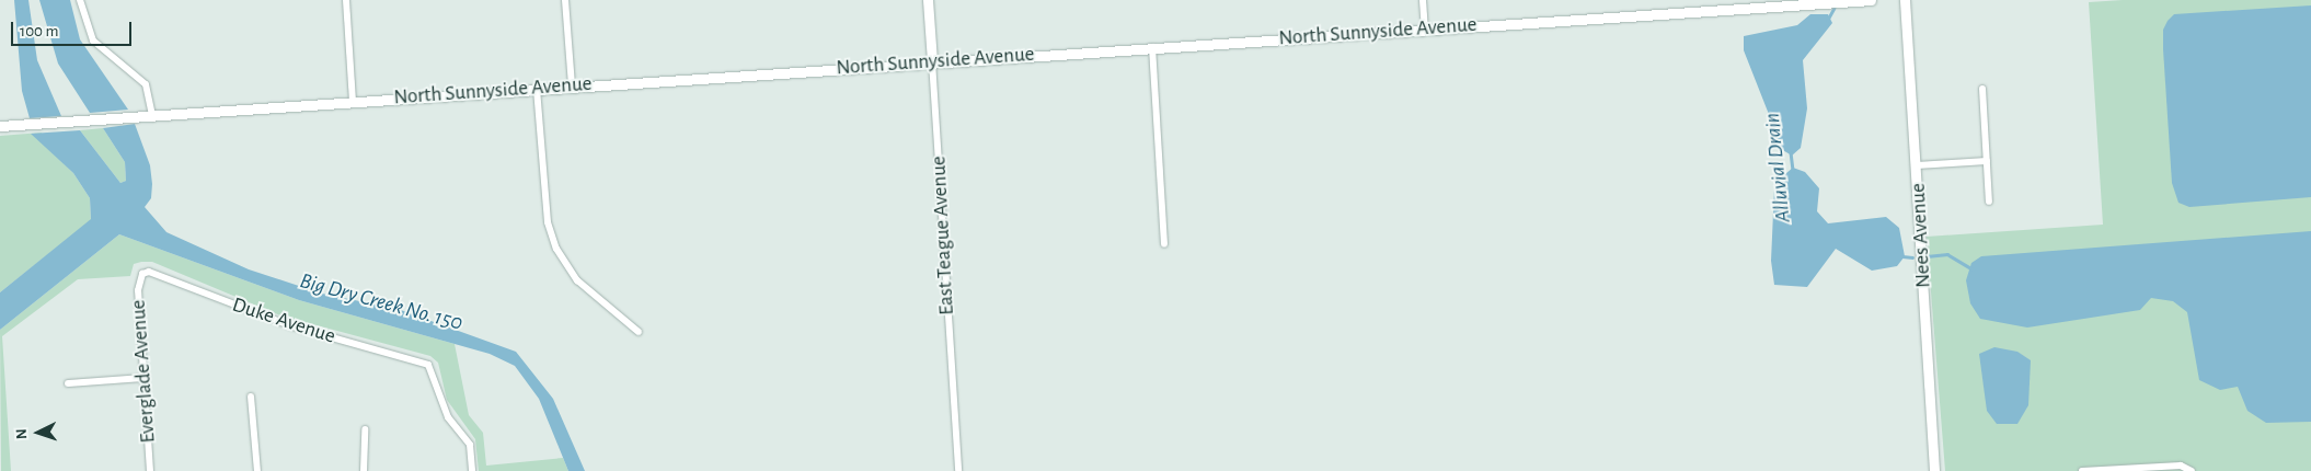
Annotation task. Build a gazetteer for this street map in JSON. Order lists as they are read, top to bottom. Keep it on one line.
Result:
{"streets":{"main road":["North Sunnyside Avenue","East Teague Avenue","Nees Avenue"],"street":["Duke Avenue","Everglade Avenue"]},"crossings":[["North Sunnyside Avenue","East Teague Avenue"],["Duke Avenue","Everglade Avenue"]],"water":["Alluvial Drain","Big Dry Creek No. 150"],"scale_bar":"100 m","north":"left"}
